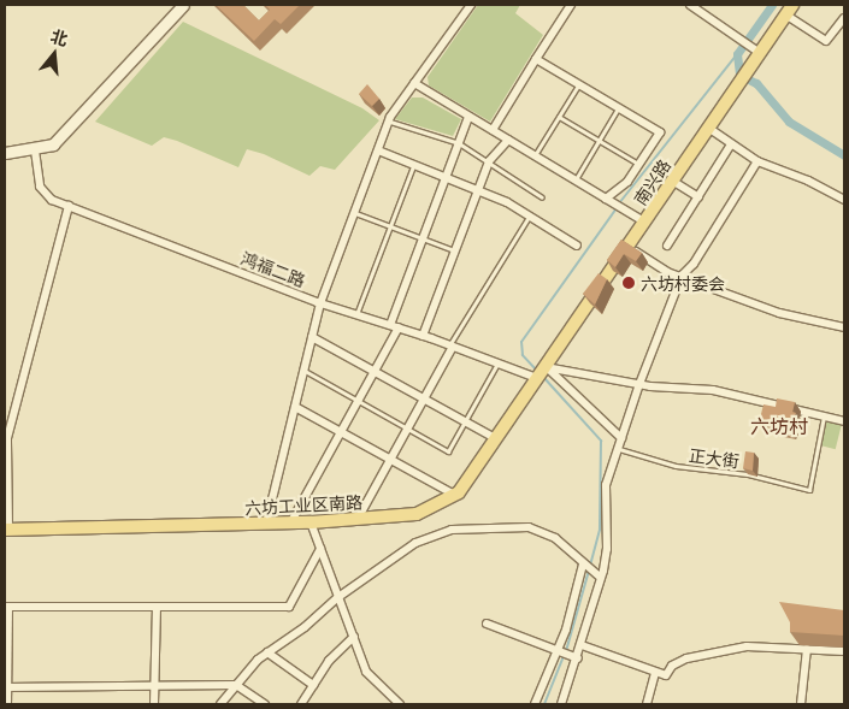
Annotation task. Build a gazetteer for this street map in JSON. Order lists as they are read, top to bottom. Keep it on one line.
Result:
{"streets":{"main road":["南兴路","六坊工业区南路"],"street":["鸿福二路"],"lane":["正大街"]},"crossings":[["南兴路","鸿福二路"],["南兴路","六坊工业区南路"],["鸿福二路","正大街"],["鸿福二路","六坊工业区南路"]],"districts":["六坊村"],"places":["六坊村委会"],"north":"top"}
